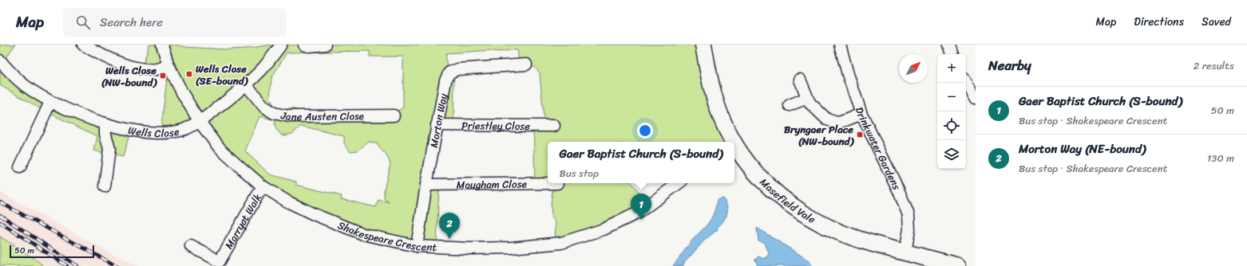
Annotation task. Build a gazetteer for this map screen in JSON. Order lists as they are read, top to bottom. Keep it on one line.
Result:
{"streets":{"street":["Jane Austen Close","Morton Way","Priestley Close","Wells Close","Drinkwater Gardens","Maugham Close","Masefield Vale","Marryat Walk","Shakespeare Crescent"]},"crossings":[["Jane Austen Close","Wells Close"],["Morton Way","Priestley Close"],["Morton Way","Maugham Close"],["Morton Way","Shakespeare Crescent"],["Wells Close","Shakespeare Crescent"],["Drinkwater Gardens","Masefield Vale"],["Marryat Walk","Shakespeare Crescent"]],"places":{"transit":["Wells Close (SE-bound)","Wells Close (NW-bound)","Bryngaer Place (NW-bound)"]},"scale_bar":"50 m","north":"top right","page":{"header":"Map","search":"Search here","nav":["Map","Directions","Saved"],"heading":["Nearby","2 results"],"map_buttons":["+","−"],"list":[{"mark":"1","name":"Gaer Baptist Church (S-bound)","note":"Bus stop · Shakespeare Crescent","value":"50 m"},{"mark":"2","name":"Morton Way (NE-bound)","note":"Bus stop · Shakespeare Crescent","value":"130 m"}],"popup":["Gaer Baptist Church (S-bound)","Bus stop"],"pins":["1","2"],"scale":"50 m"}}
